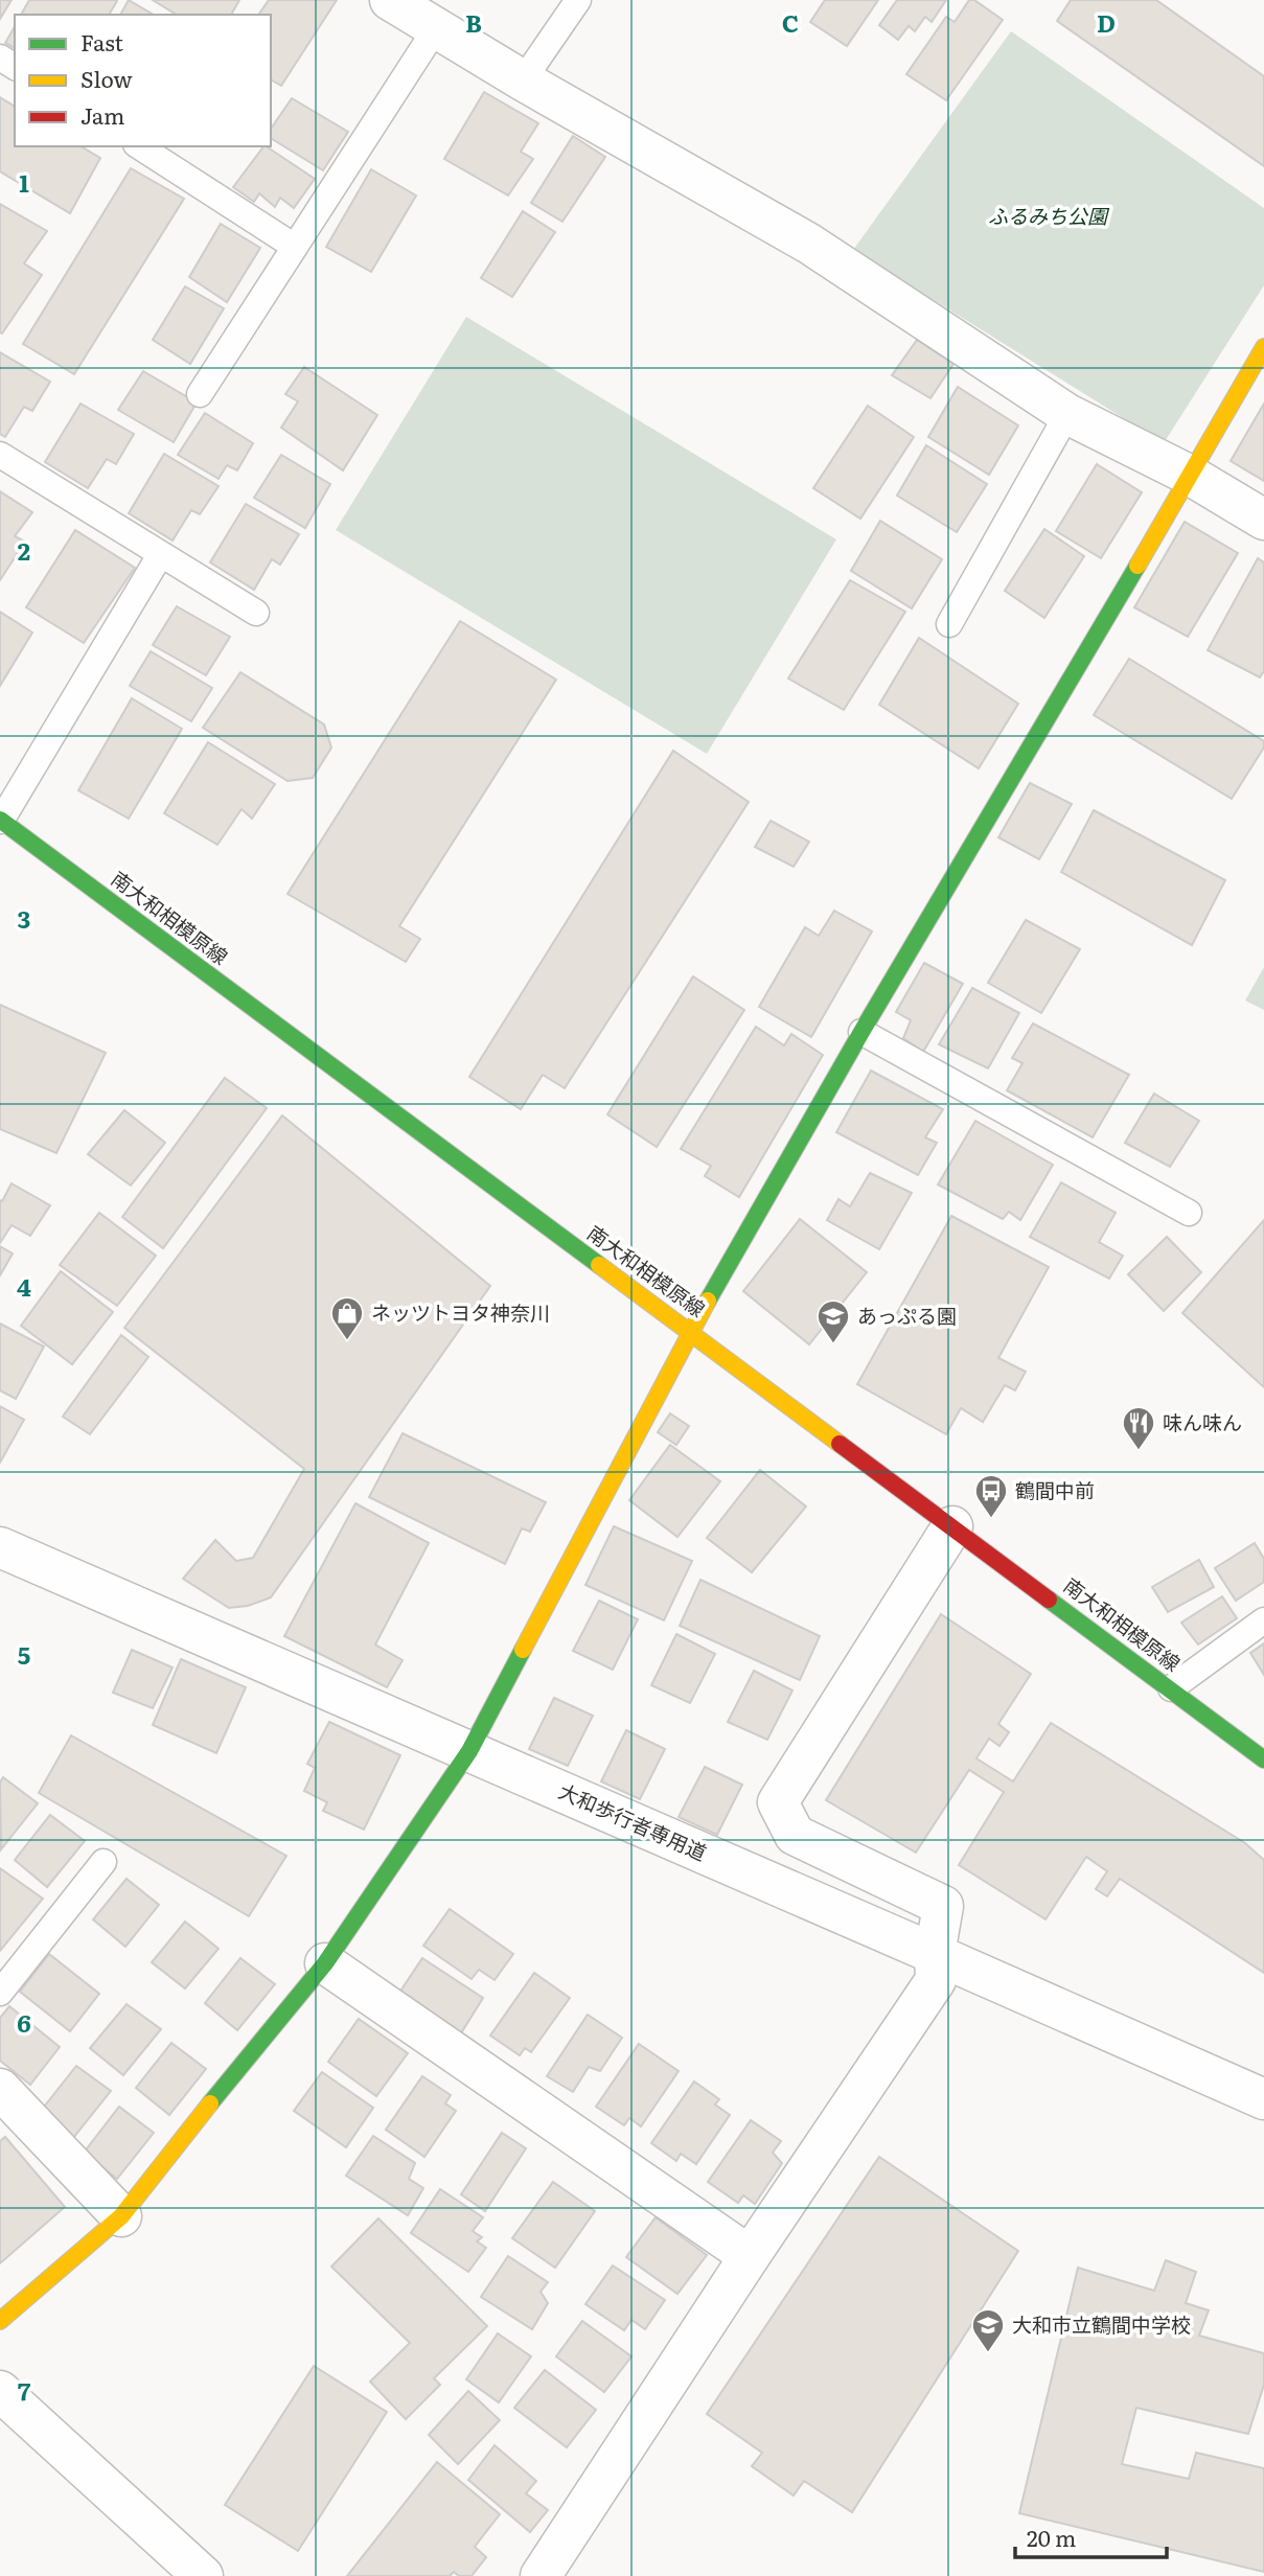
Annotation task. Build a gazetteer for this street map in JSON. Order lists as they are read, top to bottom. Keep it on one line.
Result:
{"streets":{"street":["南大和相模原線","大和歩行者専用道"]},"parks":["ふるみち公園"],"places":{"shop":["ネッツトヨタ神奈川"],"school or university":["あっぷる園","大和市立鶴間中学校"],"restaurant":["味ん味ん"],"bus stop":["鶴間中前"]},"legend":["Fast","Slow","Jam"],"scale_bar":"20 m","grid":{"columns":["B","C","D"],"rows":["1","2","3","4","5","6","7"]}}
